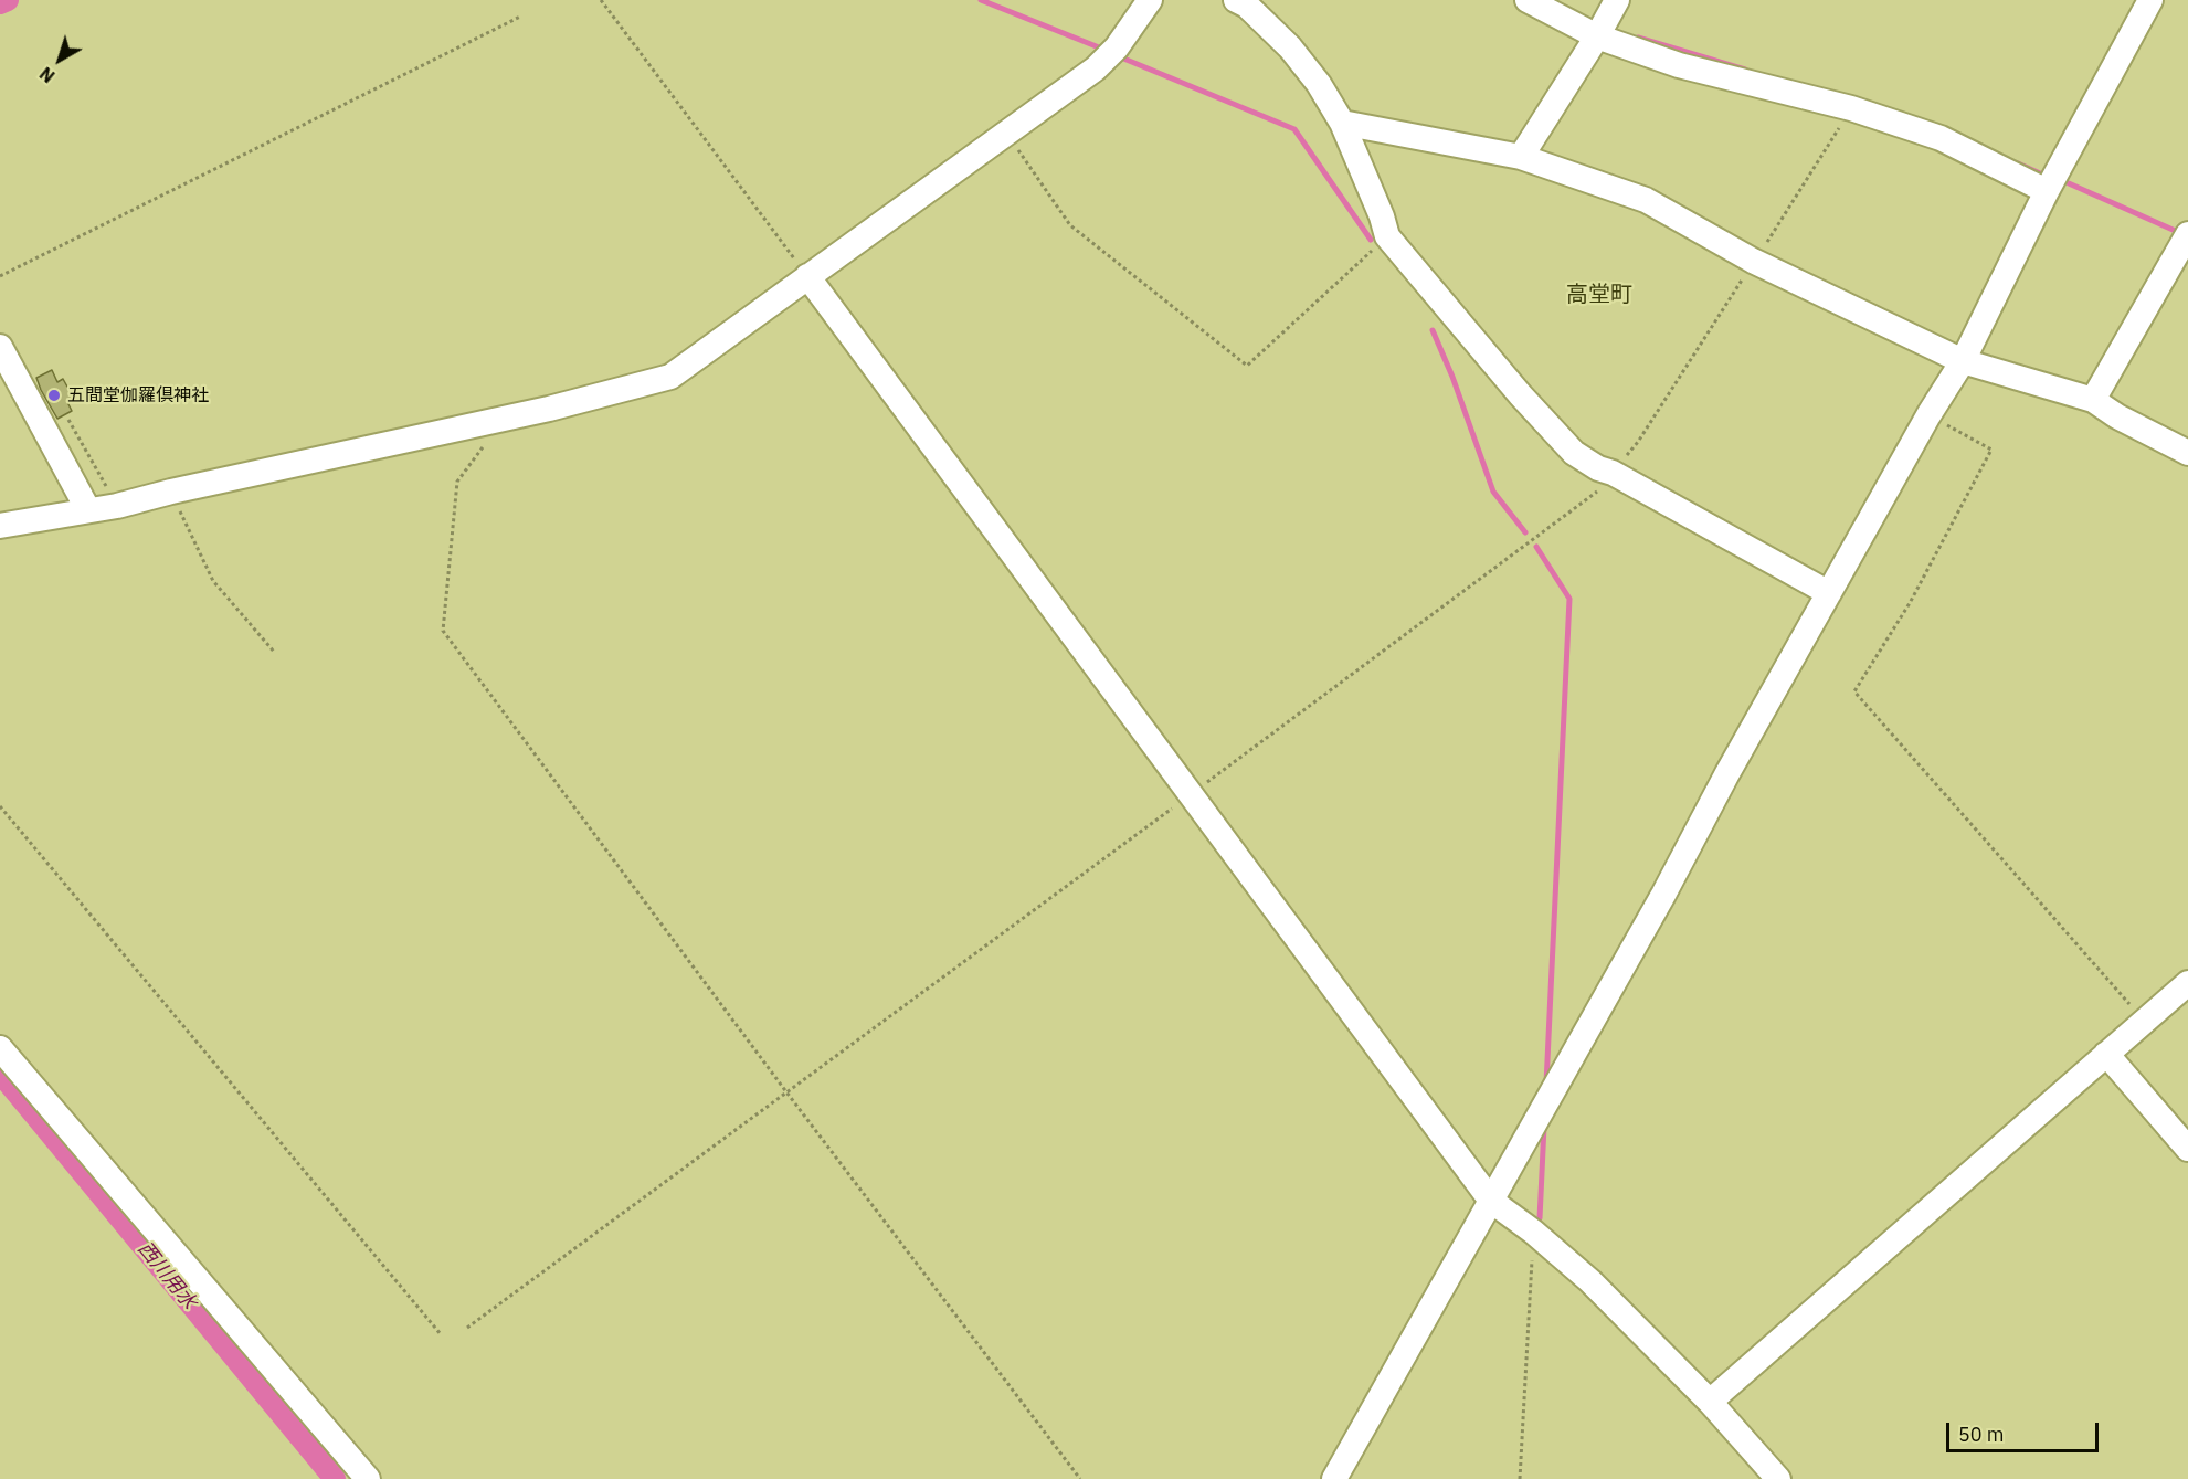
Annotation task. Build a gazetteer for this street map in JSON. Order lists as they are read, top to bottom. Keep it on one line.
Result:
{"districts":["高堂町"],"water":["西川用水"],"places":["五間堂伽羅倶神社"],"scale_bar":"50 m","north":"bottom left"}
